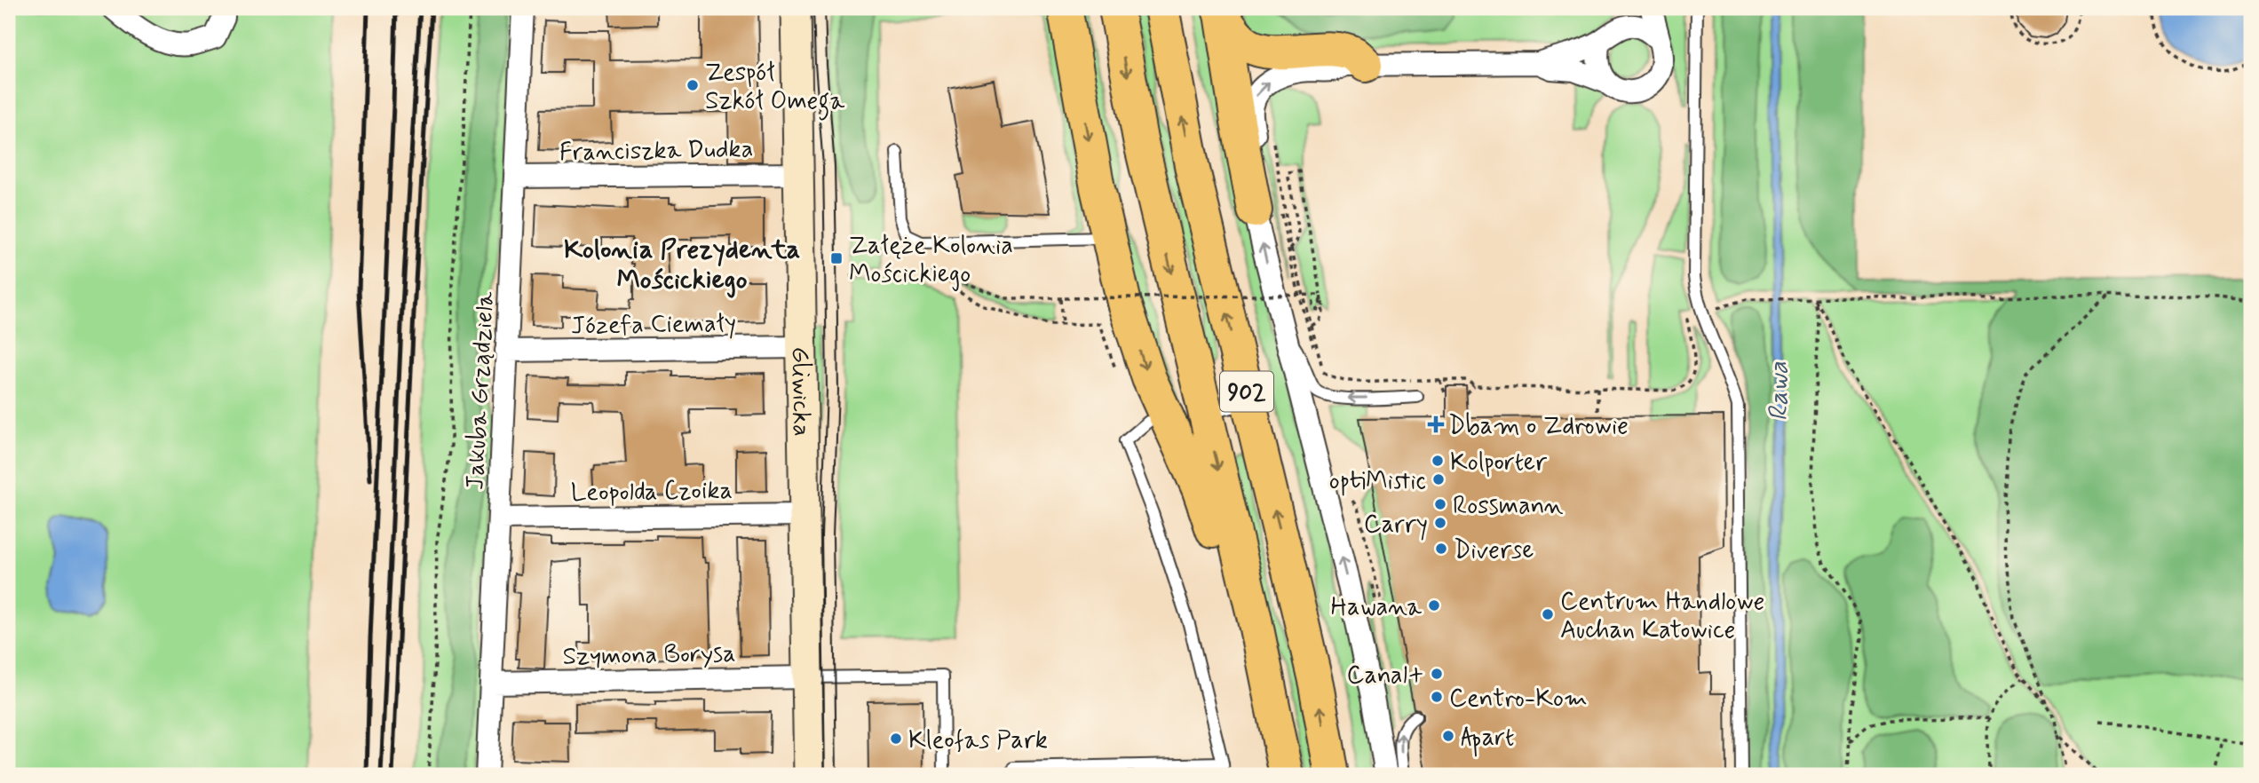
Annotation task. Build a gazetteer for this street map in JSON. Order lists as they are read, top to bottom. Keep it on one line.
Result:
{"streets":{"main road":["902"],"street":["Franciszka Dudka","Józefa Ciemały","Jakuba Grządziela","Gliwicka","Leopolda Czoika","Szymona Borysa"]},"crossings":[["Franciszka Dudka","Jakuba Grządziela"],["Franciszka Dudka","Gliwicka"],["Józefa Ciemały","Jakuba Grządziela"],["Józefa Ciemały","Gliwicka"],["Jakuba Grządziela","Leopolda Czoika"],["Jakuba Grządziela","Szymona Borysa"],["Gliwicka","Leopolda Czoika"],["Gliwicka","Szymona Borysa"]],"districts":["Kolonia Prezydenta Mościckiego"],"water":["Rawa"],"places":{"other":["Zespół Szkół Omega","Kolporter","optiMistic","Rossmann","Carry","Diverse","Hawana","Centrum Handlowe Auchan Katowice","Canal+","Centro-Kom","Apart","Kleofas Park"],"transit":["Załęże Kolonia Mościckiego"],"health":["Dbam o Zdrowie"]}}
